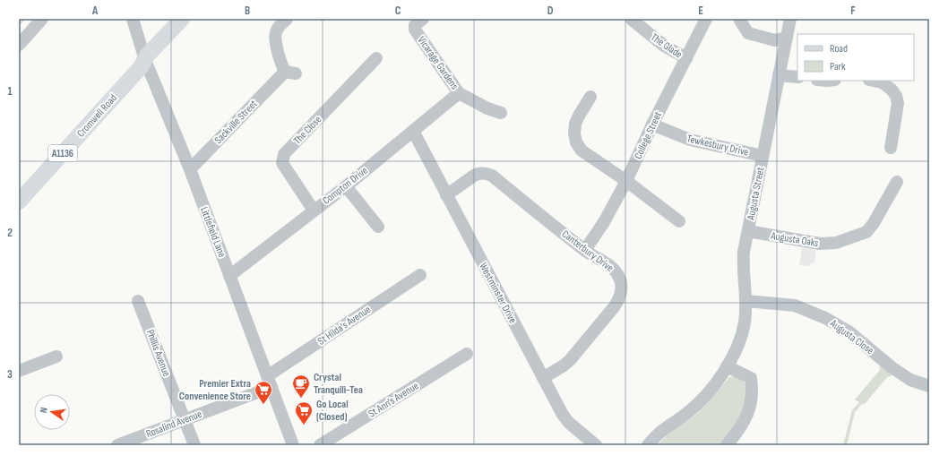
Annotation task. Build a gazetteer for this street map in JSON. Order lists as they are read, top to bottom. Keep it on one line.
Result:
{"streets":{"main road":["Cromwell Road","A1136"],"street":["The Glade","Vicarage Gardens","Sackville Street","The Close","College Street","Tewkesbury Drive","Compton Drive","Augusta Street","Littlefield Lane","Augusta Oaks","Canterbury Drive","Westminster Drive","St Hilda's Avenue","Augusta Close","Phillis Avenue","St Ann's Avenue","Rosalind Avenue"]},"crossings":[["The Glade","College Street"],["Vicarage Gardens","Compton Drive"],["Cromwell Road","A1136"],["Cromwell Road","Littlefield Lane"],["Sackville Street","Littlefield Lane"],["The Close","Compton Drive"],["College Street","Tewkesbury Drive"],["College Street","Canterbury Drive"],["Tewkesbury Drive","Augusta Street"],["A1136","Littlefield Lane"],["Compton Drive","Littlefield Lane"],["Compton Drive","Westminster Drive"],["Augusta Street","Augusta Oaks"],["Augusta Street","Augusta Close"],["Littlefield Lane","St Hilda's Avenue"],["Littlefield Lane","Rosalind Avenue"],["Canterbury Drive","Westminster Drive"],["St Hilda's Avenue","Rosalind Avenue"],["Phillis Avenue","Rosalind Avenue"]],"places":{"cafe":["Crystal Tranquili-Tea"],"supermarket":["Premier Extra Convenience Store","Go Local (Closed)"]},"legend":["Road","Park"],"north":"left","grid":{"columns":["A","B","C","D","E","F"],"rows":["1","2","3"]}}
